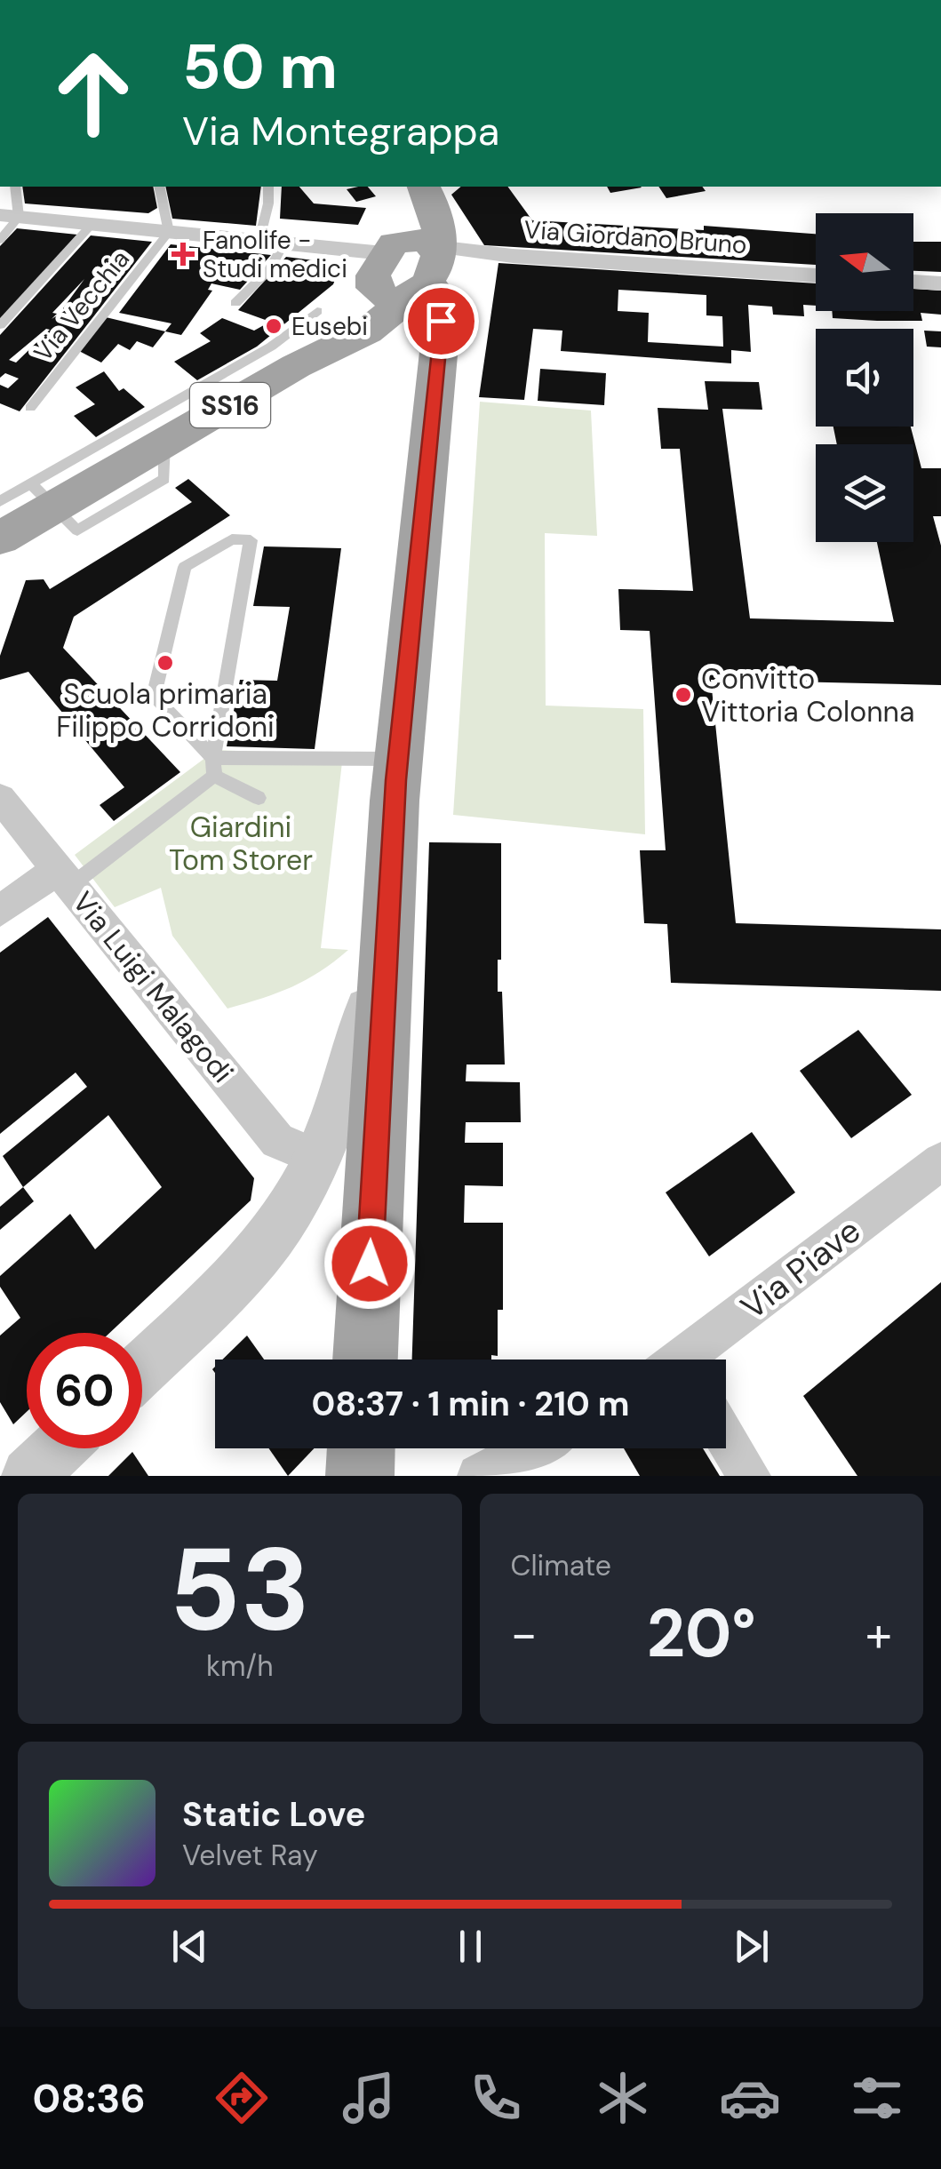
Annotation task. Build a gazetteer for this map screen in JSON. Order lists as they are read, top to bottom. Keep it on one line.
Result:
{"streets":{"main road":["SS16"],"street":["Via Giordano Bruno","Via Luigi Malagodi","Via Piave"],"lane":["Via Vecchia"]},"crossings":[["Via Giordano Bruno","Via Vecchia"],["Via Giordano Bruno","SS16"]],"parks":["Giardini Tom Storer"],"places":{"health":["Fanolife - Studi medici"],"other":["Eusebi","Scuola primaria Filippo Corridoni","Convitto Vittoria Colonna"]},"north":"left","page":{"turn":["50 m","Via Montegrappa"],"limit":"60","trip":"08:37 · 1 min · 210 m","tile":[["53","km/h"],"Climate"],"heat":["−","20°","+"],"song":["Static Love","Velvet Ray"],"tabs":"08:36"}}
